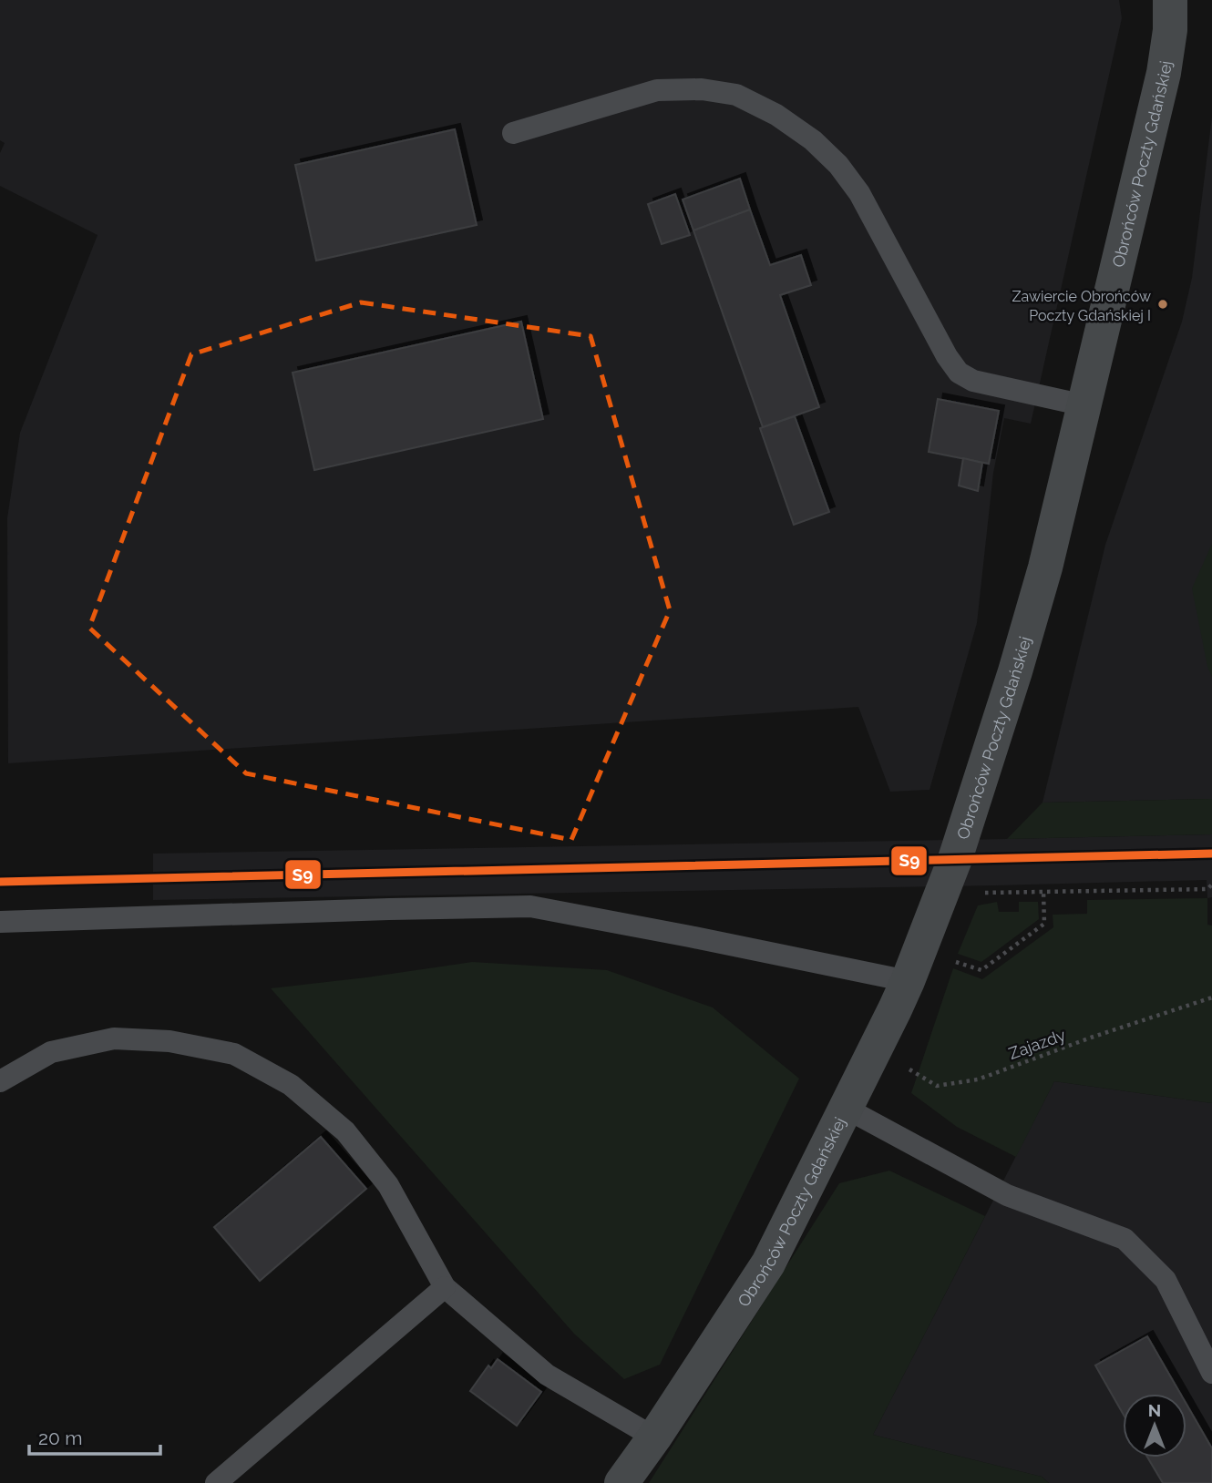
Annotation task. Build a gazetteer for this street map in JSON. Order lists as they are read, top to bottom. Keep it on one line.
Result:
{"streets":{"main road":["Obrońców Poczty Gdańskiej"],"path":["Zajazdy"]},"crossings":[["Obrońców Poczty Gdańskiej","Zajazdy"]],"places":["Zawiercie Obrońców Poczty Gdańskiej I"],"lines":["transit line S9"],"scale_bar":"20 m","north":"top"}
